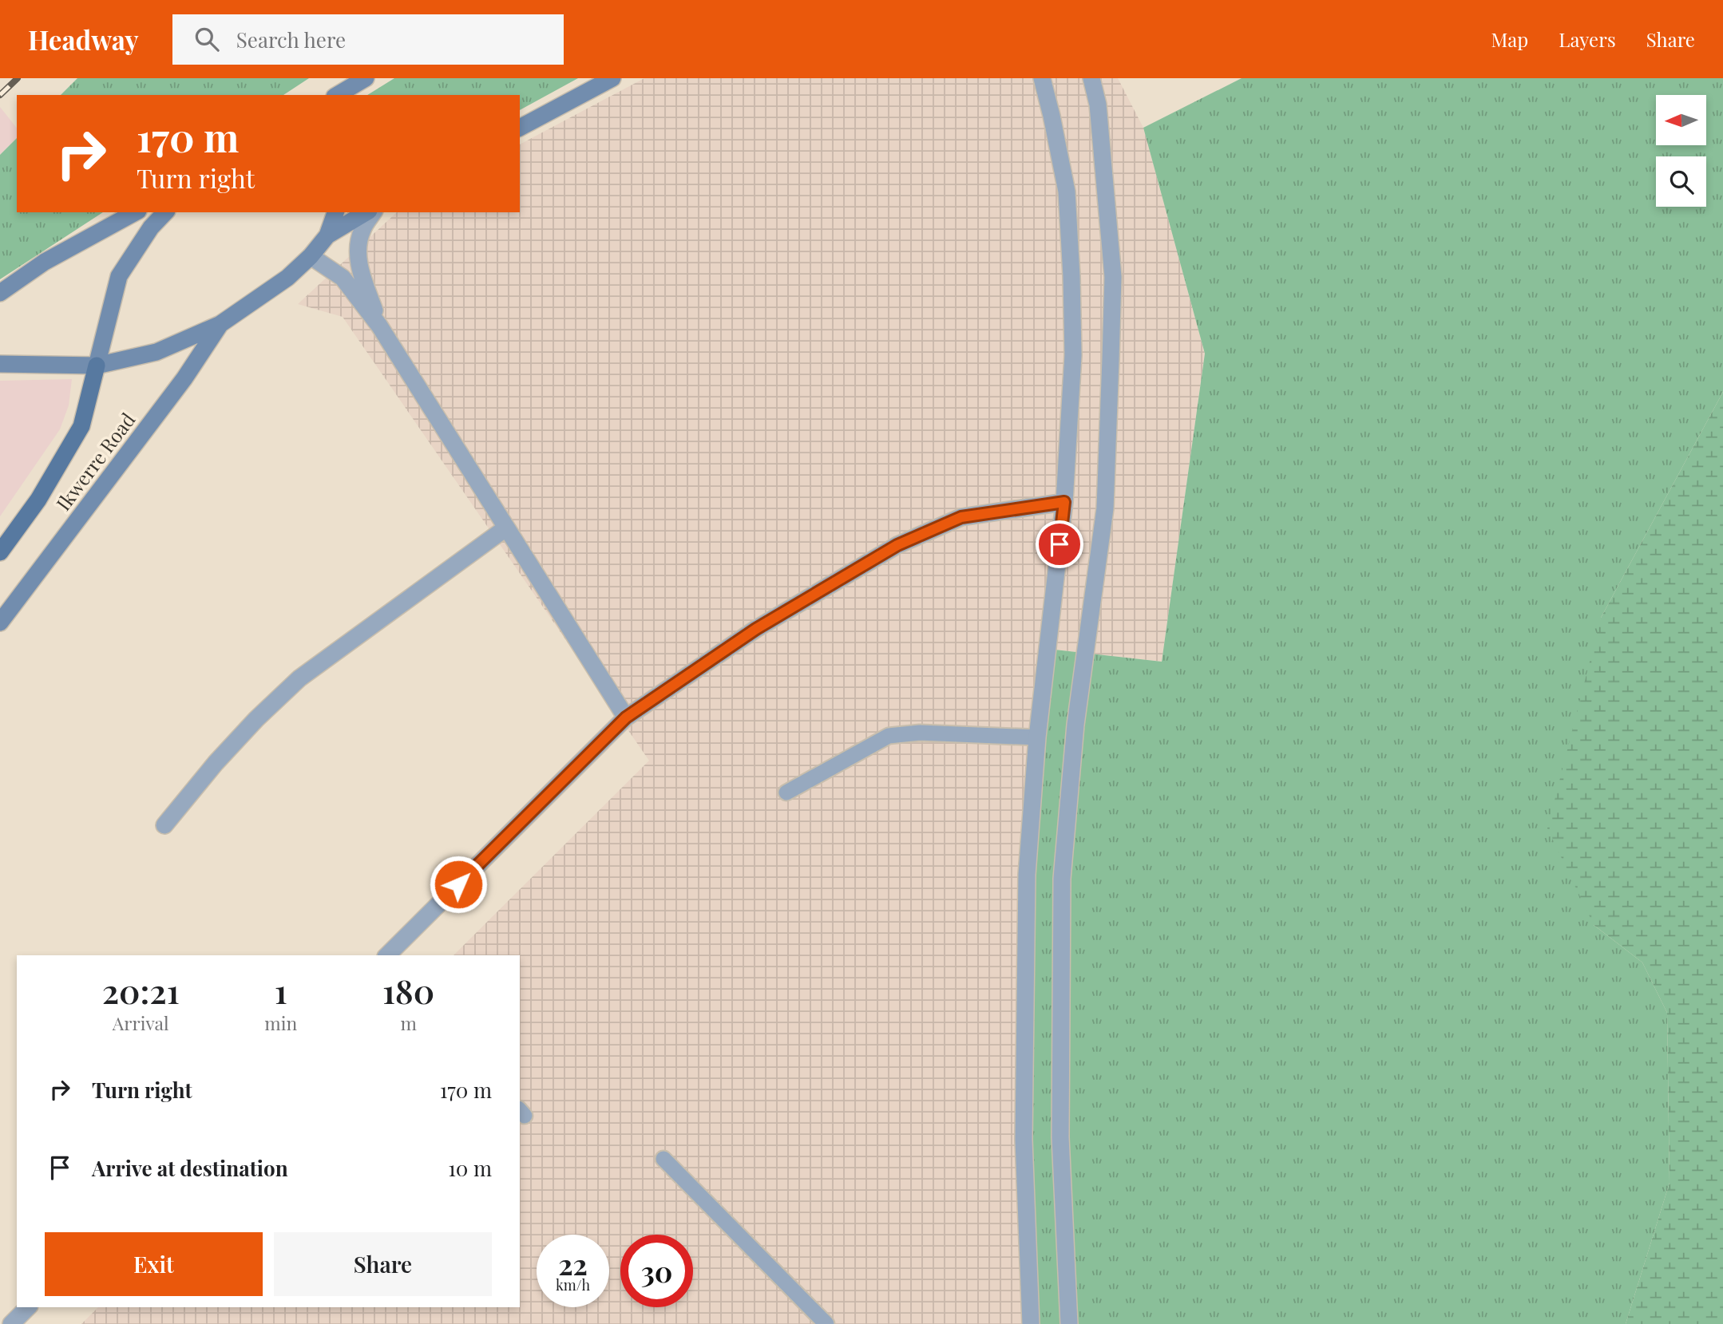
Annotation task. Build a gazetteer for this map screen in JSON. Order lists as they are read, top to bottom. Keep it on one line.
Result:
{"streets":{"street":["Ikwerre Road"]},"north":"left","page":{"header":"Headway","search":"Search here","nav":["Map","Layers","Share"],"turn":["170 m","Turn right"],"eta":["20:21","Arrival","1","min","180","m"],"list":[{"name":"Turn right","value":"170 m"},{"name":"Arrive at destination","value":"10 m"}],"buttons":["Exit","Share"],"speed":"22 km/h","limit":"30"}}
